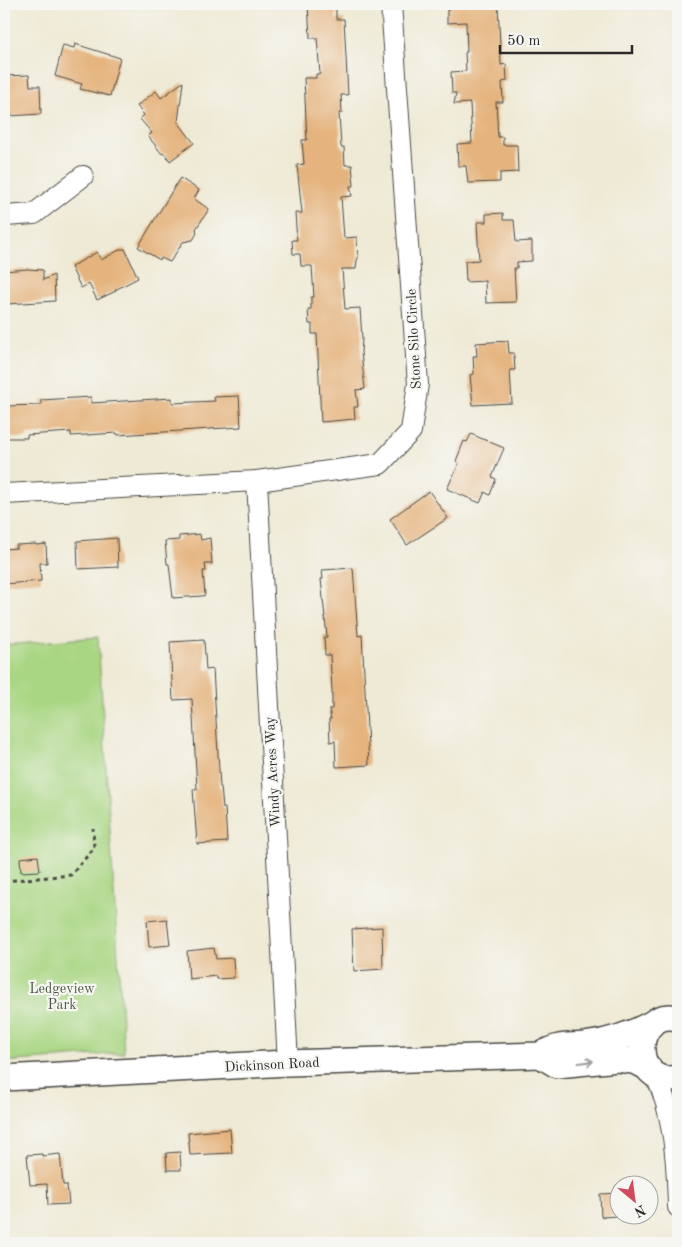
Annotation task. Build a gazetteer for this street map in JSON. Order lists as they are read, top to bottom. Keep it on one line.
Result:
{"streets":{"street":["Stone Silo Circle","Windy Acres Way","Dickinson Road"]},"crossings":[["Stone Silo Circle","Windy Acres Way"],["Windy Acres Way","Dickinson Road"]],"parks":["Ledgeview Park"],"scale_bar":"50 m","north":"bottom right"}
